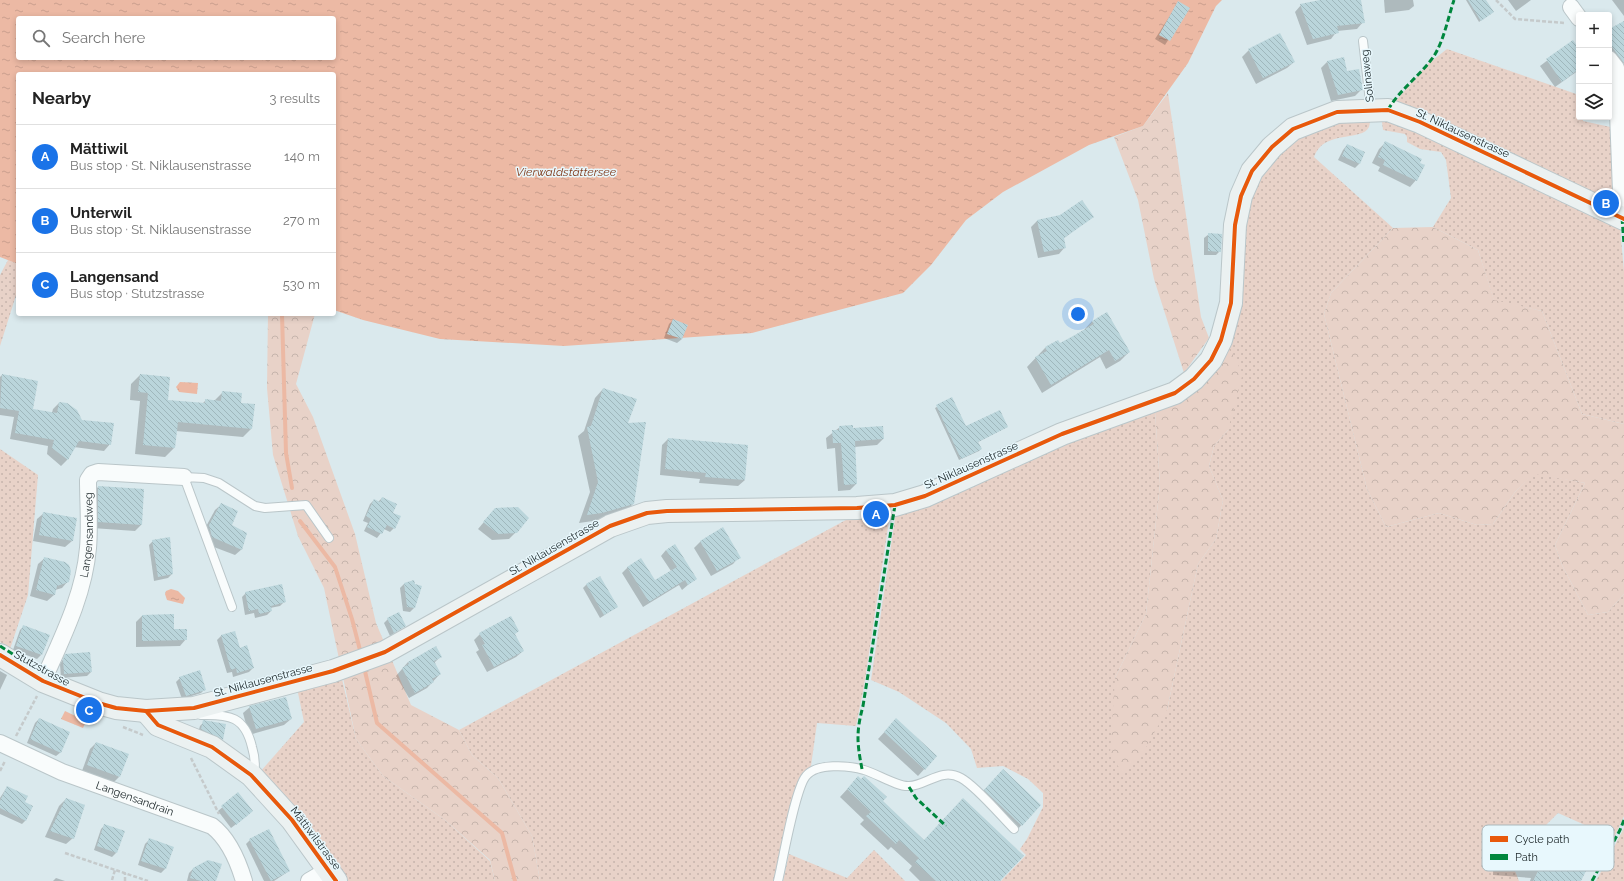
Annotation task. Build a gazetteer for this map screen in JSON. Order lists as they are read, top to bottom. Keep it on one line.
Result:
{"streets":{"street":["St. Niklausenstrasse","Langensandweg","Stutzstrasse","Langensandrain","Mättiwilstrasse"],"lane":["Solinaweg"]},"crossings":[["Solinaweg","St. Niklausenstrasse"],["St. Niklausenstrasse","Stutzstrasse"],["St. Niklausenstrasse","Mättiwilstrasse"],["Langensandweg","Stutzstrasse"],["Stutzstrasse","Mättiwilstrasse"]],"water":["Vierwaldstättersee"],"legend":["Cycle path","Path"],"page":{"map_buttons":["+","−"],"search":"Search here","heading":["Nearby","3 results"],"list":[{"mark":"A","name":"Mättiwil","note":"Bus stop · St. Niklausenstrasse","value":"140 m"},{"mark":"B","name":"Unterwil","note":"Bus stop · St. Niklausenstrasse","value":"270 m"},{"mark":"C","name":"Langensand","note":"Bus stop · Stutzstrasse","value":"530 m"}],"pins":["B","A","C"]}}
